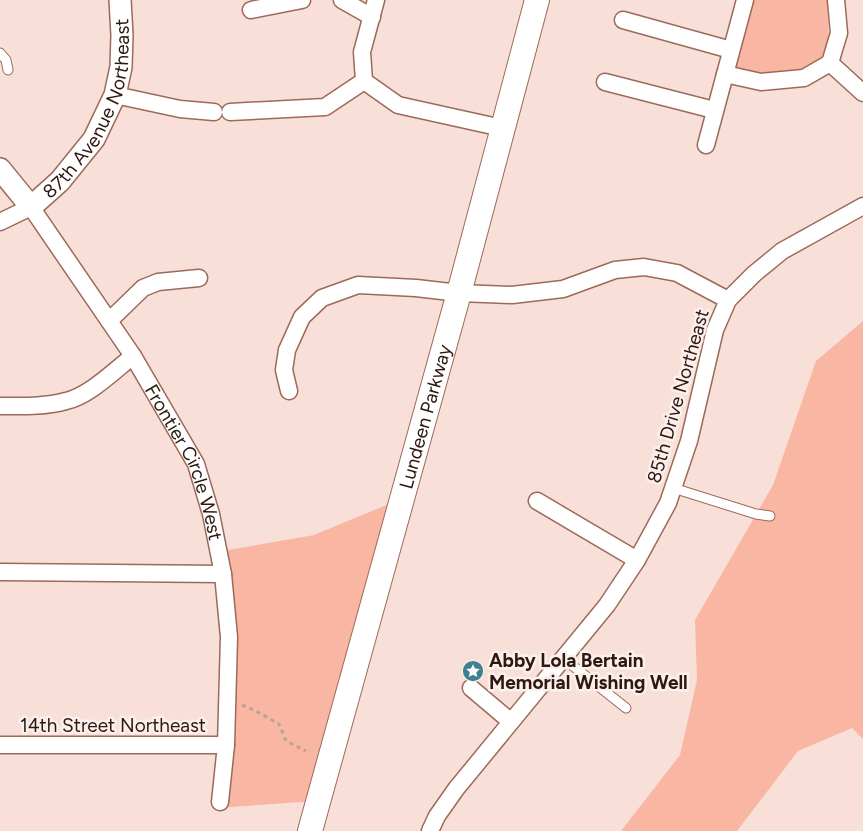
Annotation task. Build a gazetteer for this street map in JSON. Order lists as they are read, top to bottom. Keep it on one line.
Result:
{"streets":{"main road":["Lundeen Parkway"],"street":["87th Avenue Northeast","85th Drive Northeast","Frontier Circle West","14th Street Northeast"]},"crossings":[["87th Avenue Northeast","Frontier Circle West"],["Frontier Circle West","14th Street Northeast"]],"places":{"place":["Abby Lola Bertain Memorial Wishing Well"]}}
